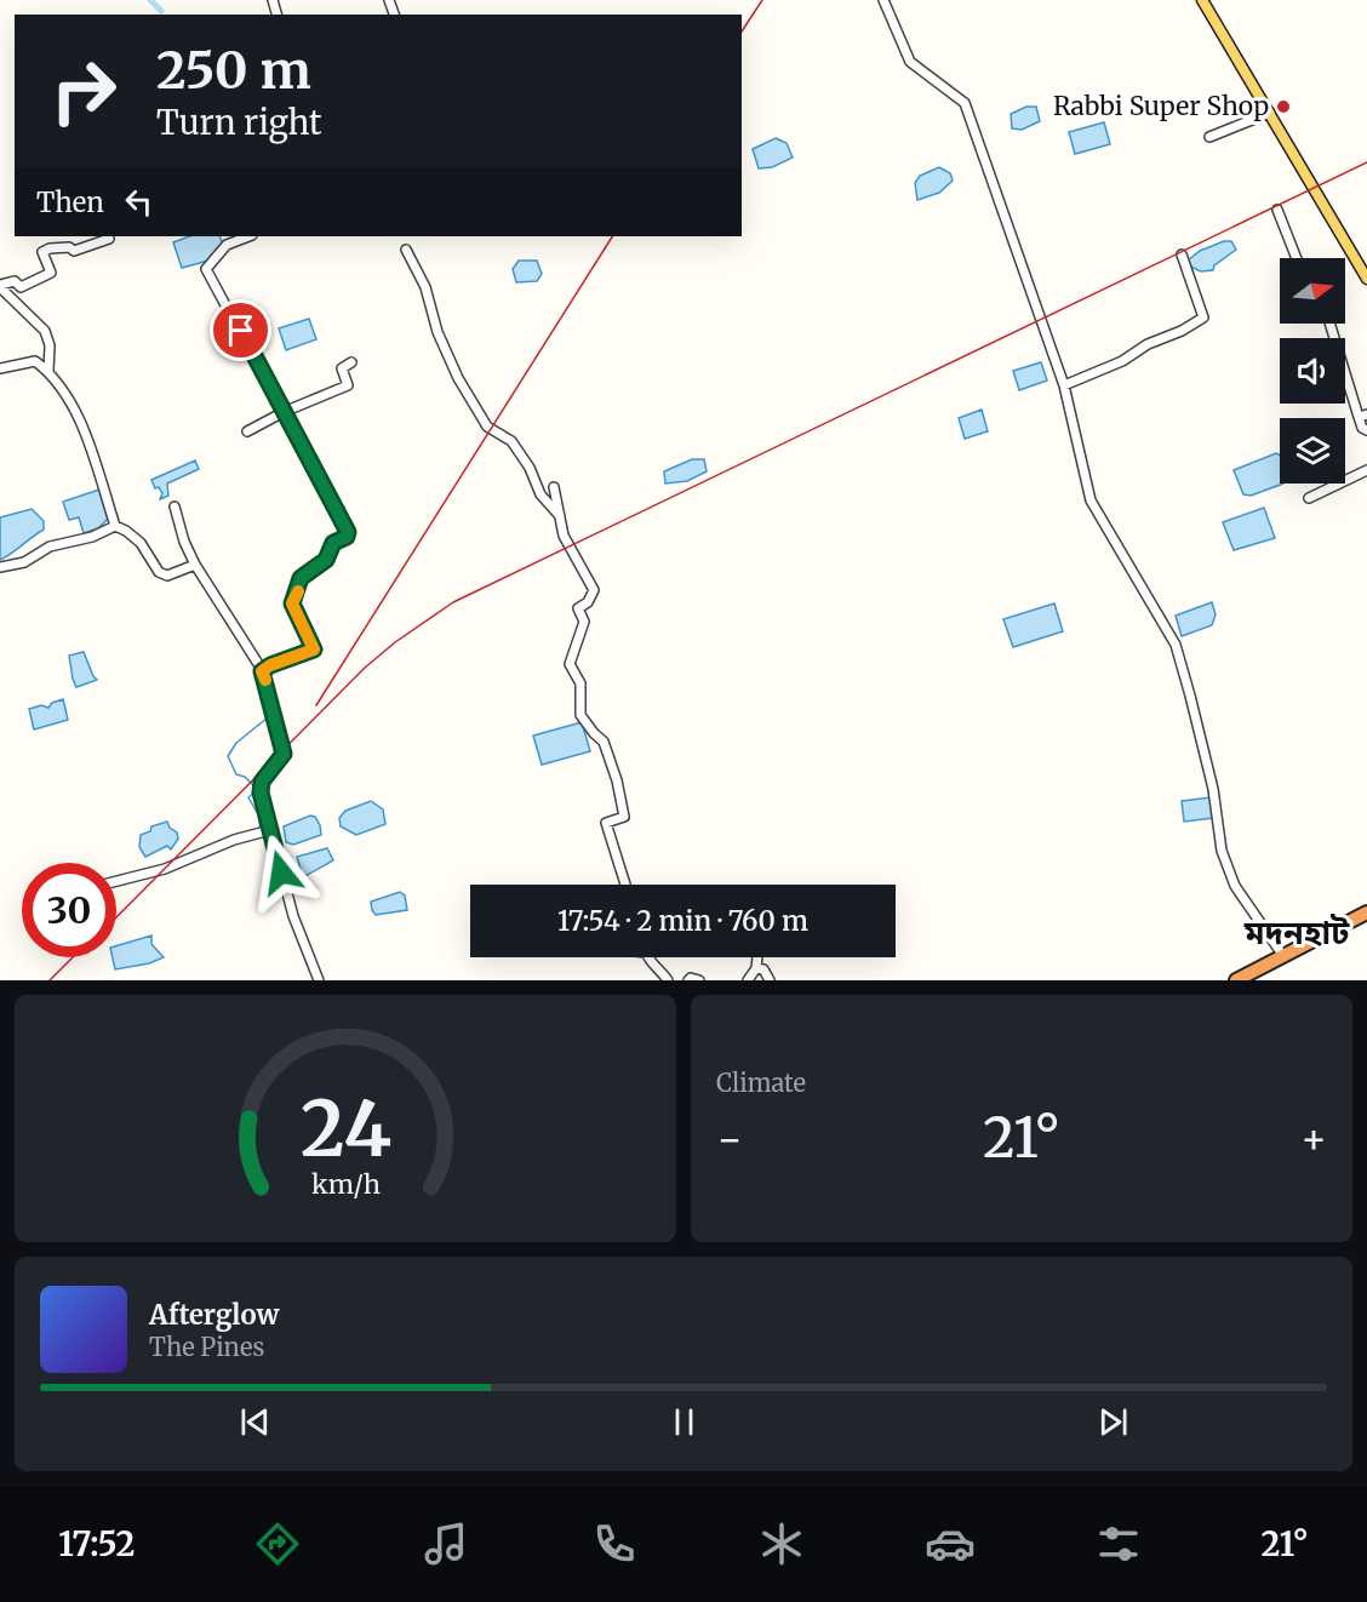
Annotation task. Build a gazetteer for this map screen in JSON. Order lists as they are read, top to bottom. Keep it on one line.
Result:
{"districts":["মদনহাট"],"places":["Rabbi Super Shop"],"north":"right","page":{"turn":["250 m","Turn right"],"then":"Then","limit":"30","trip":"17:54 · 2 min · 760 m","tile":"Climate","heat":["−","21°","+"],"song":["Afterglow","The Pines"],"tabs":["17:52","21°"],"gauge":["24","km/h"]}}
